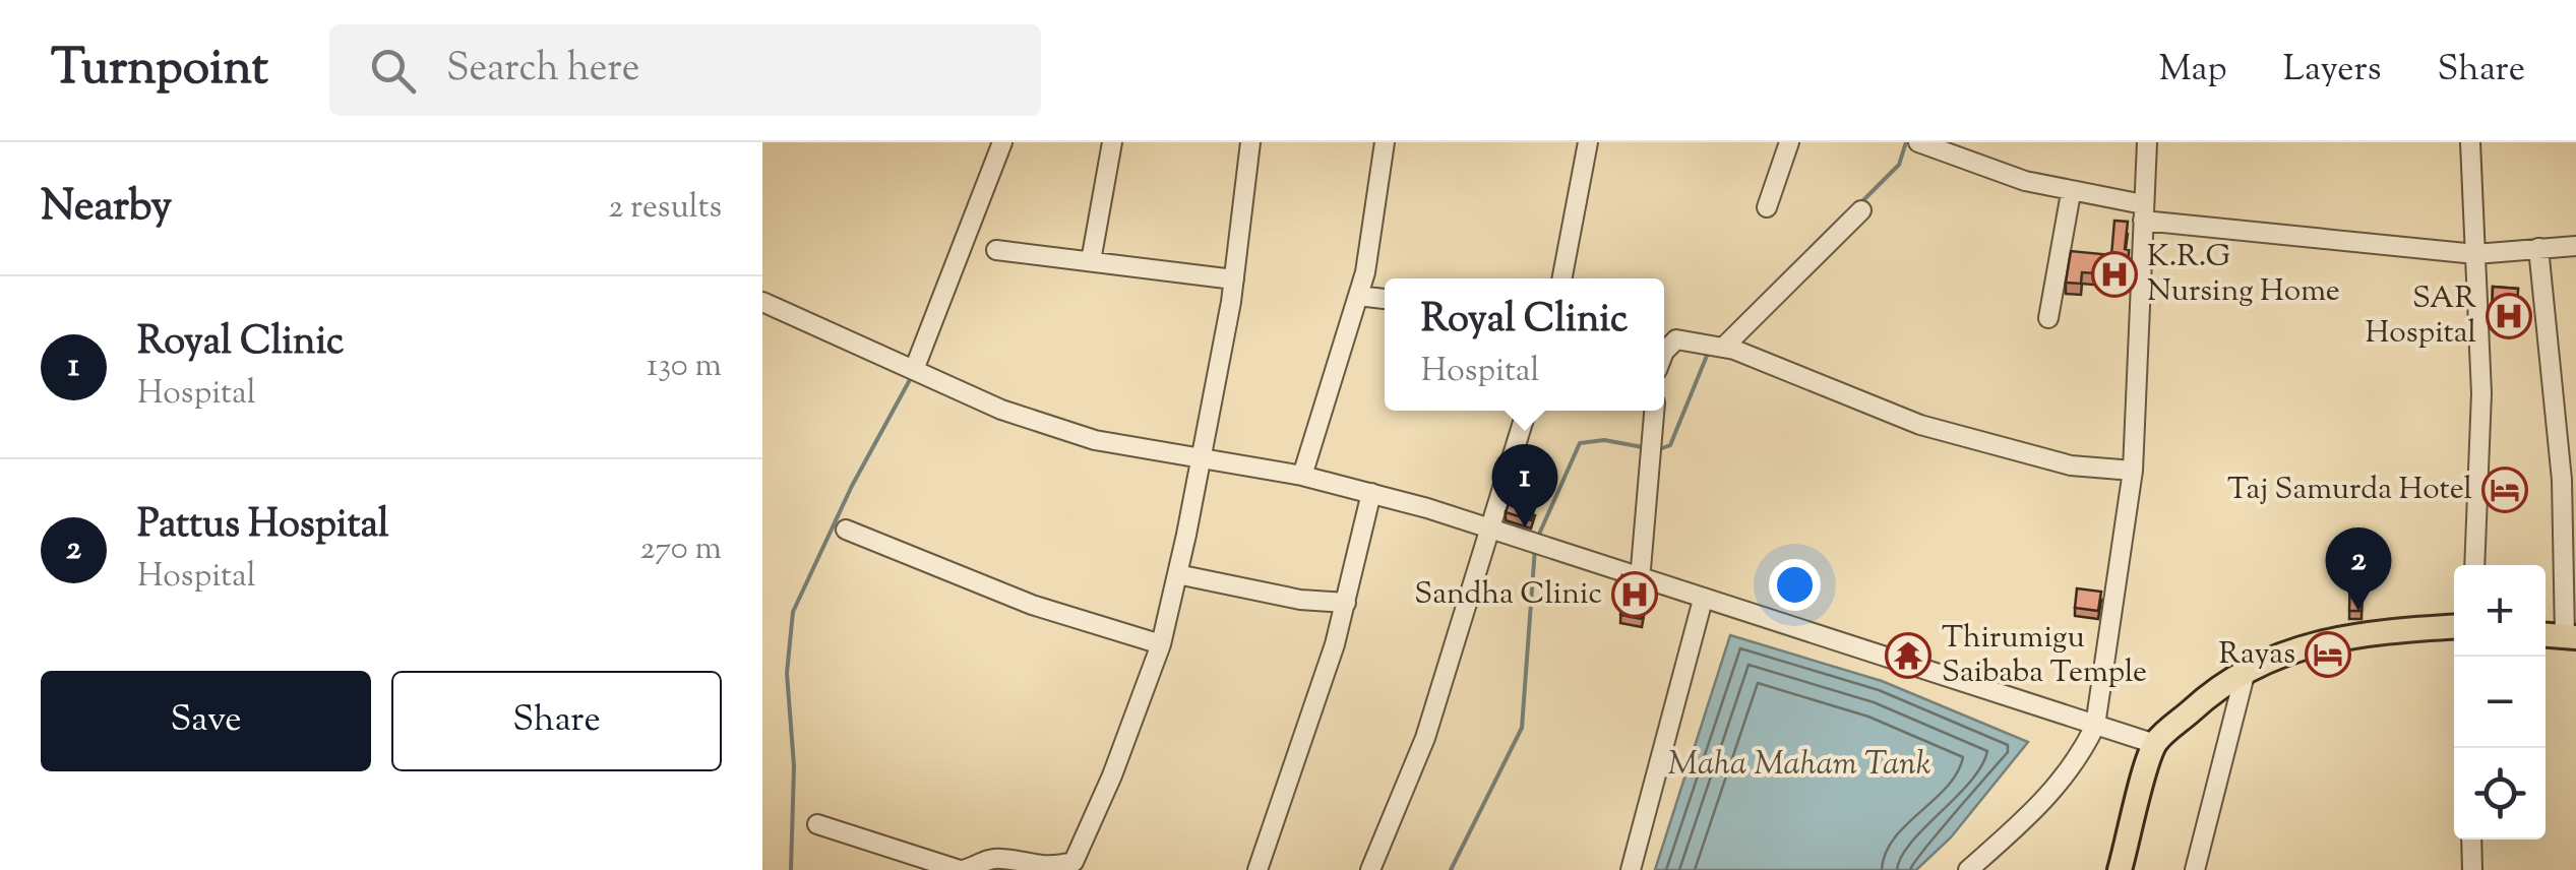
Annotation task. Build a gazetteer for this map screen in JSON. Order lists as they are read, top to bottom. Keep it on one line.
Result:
{"water":["Maha Maham Tank"],"places":{"hospital":["K.R.G Nursing Home","SAR Hospital","Sandha Clinic"],"hotel":["Taj Samurda Hotel","Rayas"],"temple":["Thirumigu Saibaba Temple"]},"page":{"header":"Turnpoint","search":"Search here","nav":["Map","Layers","Share"],"heading":["Nearby","2 results"],"list":[{"mark":"1","name":"Royal Clinic","note":"Hospital","value":"130 m"},{"mark":"2","name":"Pattus Hospital","note":"Hospital","value":"270 m"}],"popup":["Royal Clinic","Hospital"],"pins":["1","2"],"map_buttons":["+","−"],"buttons":["Save","Share"]}}
